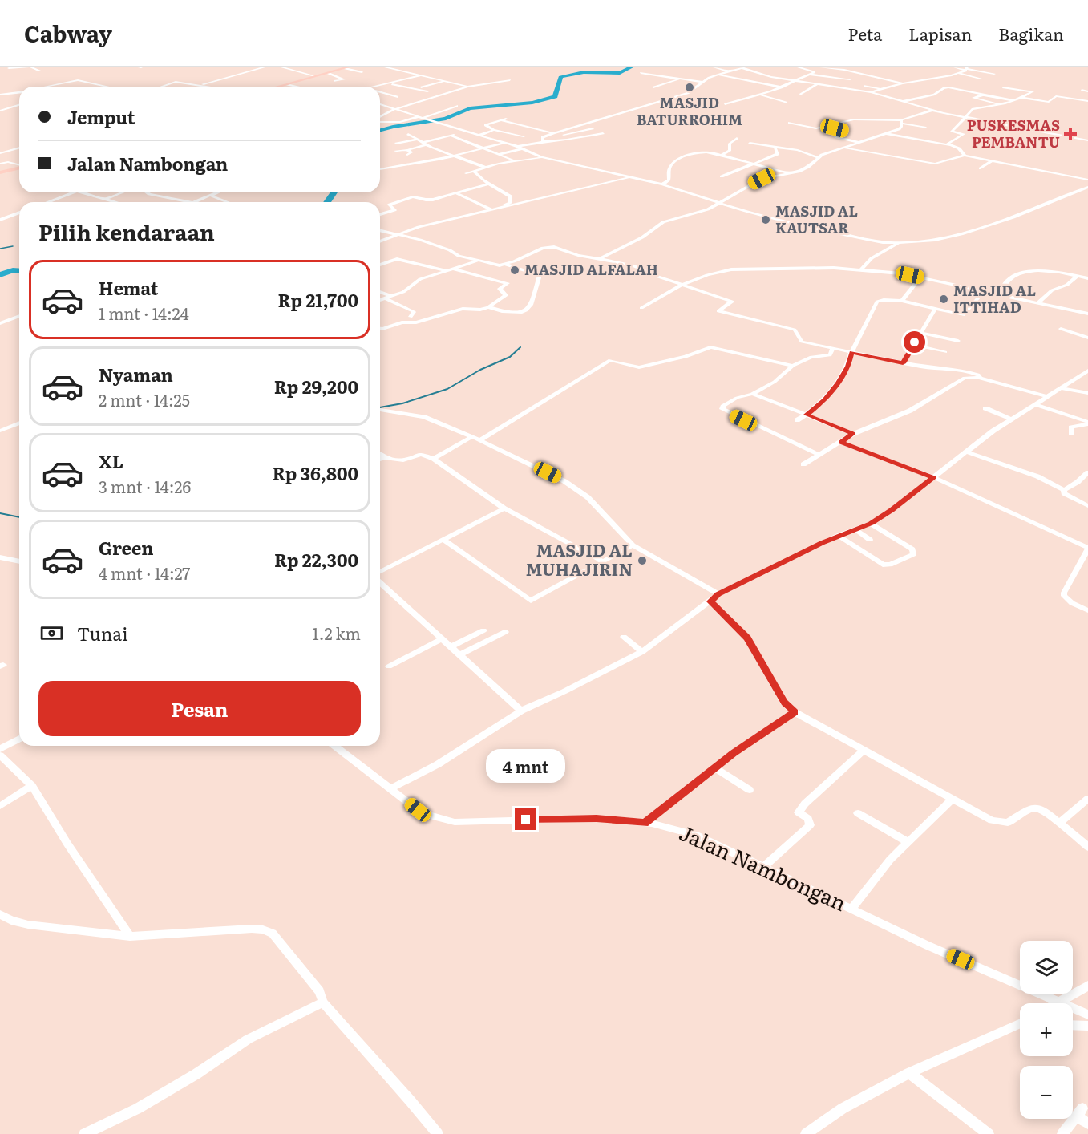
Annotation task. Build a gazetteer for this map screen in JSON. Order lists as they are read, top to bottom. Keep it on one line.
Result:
{"streets":{"street":["Jalan Nambongan"]},"places":{"other":["MASJID BATURROHIM","MASJID AL KAUTSAR","MASJID ALFALAH","MASJID AL ITTIHAD","MASJID AL MUHAJIRIN"],"health":["PUSKESMAS PEMBANTU"]},"page":{"header":"Cabway","nav":["Peta","Lapisan","Bagikan"],"banner":["Jemput","Jalan Nambongan"],"heading":"Pilih kendaraan","list":[{"name":"Hemat","note":"1 mnt · 14:24","value":"Rp 21,700"},{"name":"Nyaman","note":"2 mnt · 14:25","value":"Rp 29,200"},{"name":"XL","note":"3 mnt · 14:26","value":"Rp 36,800"},{"name":"Green","note":"4 mnt · 14:27","value":"Rp 22,300"}],"pay":["Tunai","1.2 km"],"buttons":"Pesan","bubble":"4 mnt","map_buttons":["+","−"]}}
